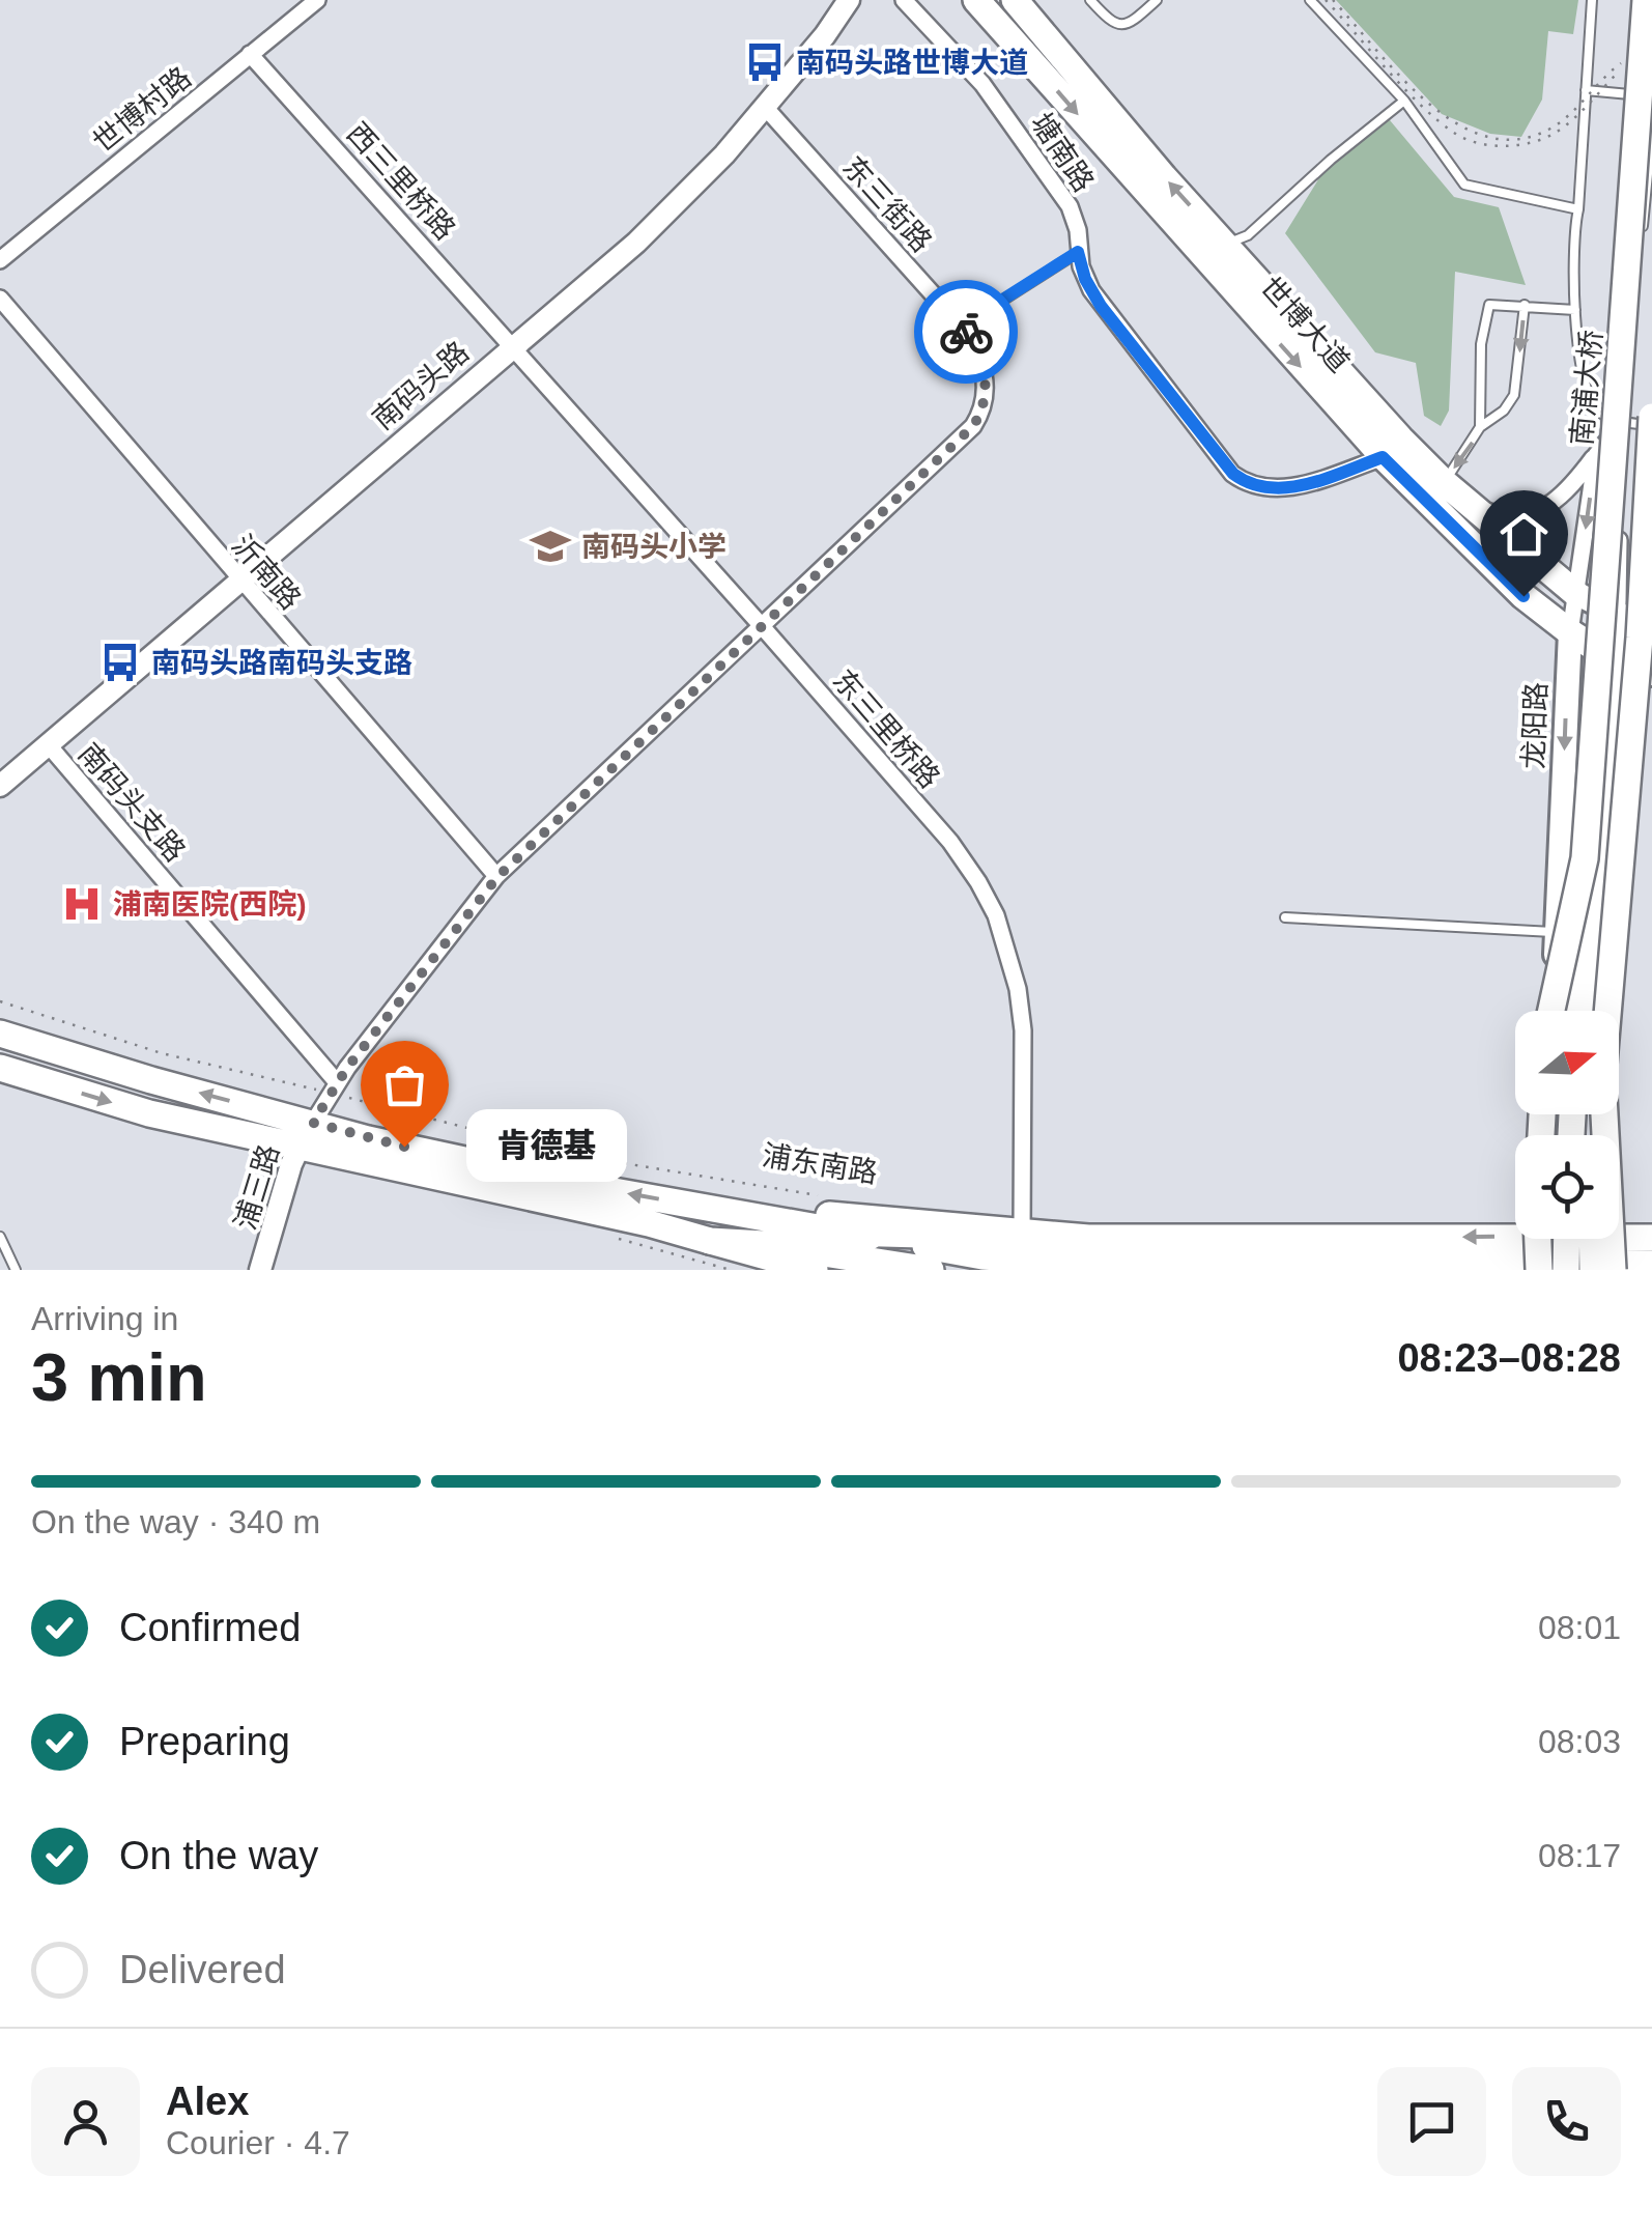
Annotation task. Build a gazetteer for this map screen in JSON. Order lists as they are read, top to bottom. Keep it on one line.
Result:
{"streets":{"main road":["世博大道","南浦大桥","龙阳路","浦东南路"],"street":["世博村路","塘南路","西三里桥路","东三街路","南码头路","沂南路","东三里桥路","南码头支路","浦三路"]},"crossings":[["世博村路","西三里桥路"],["塘南路","世博大道"],["西三里桥路","南码头路"],["西三里桥路","东三里桥路"],["东三街路","南码头路"],["东三街路","东三里桥路"],["世博大道","龙阳路"],["南码头路","沂南路"],["南码头路","东三里桥路"],["南码头路","南码头支路"],["东三里桥路","浦东南路"],["南码头支路","浦东南路"],["浦东南路","浦三路"]],"places":{"bus stop":["南码头路世博大道","南码头路南码头支路"],"school or university":["南码头小学"],"hospital":["浦南医院(西院)"],"other":["肯德基"]},"north":"right","page":{"bubble":"肯德基","heading":["3 min","Arriving in","08:23–08:28"],"panel":["Alex","Courier · 4.7"],"bar":"On the way · 340 m","list":[["Confirmed","08:01"],["Preparing","08:03"],["On the way","08:17"],"Delivered"]}}
